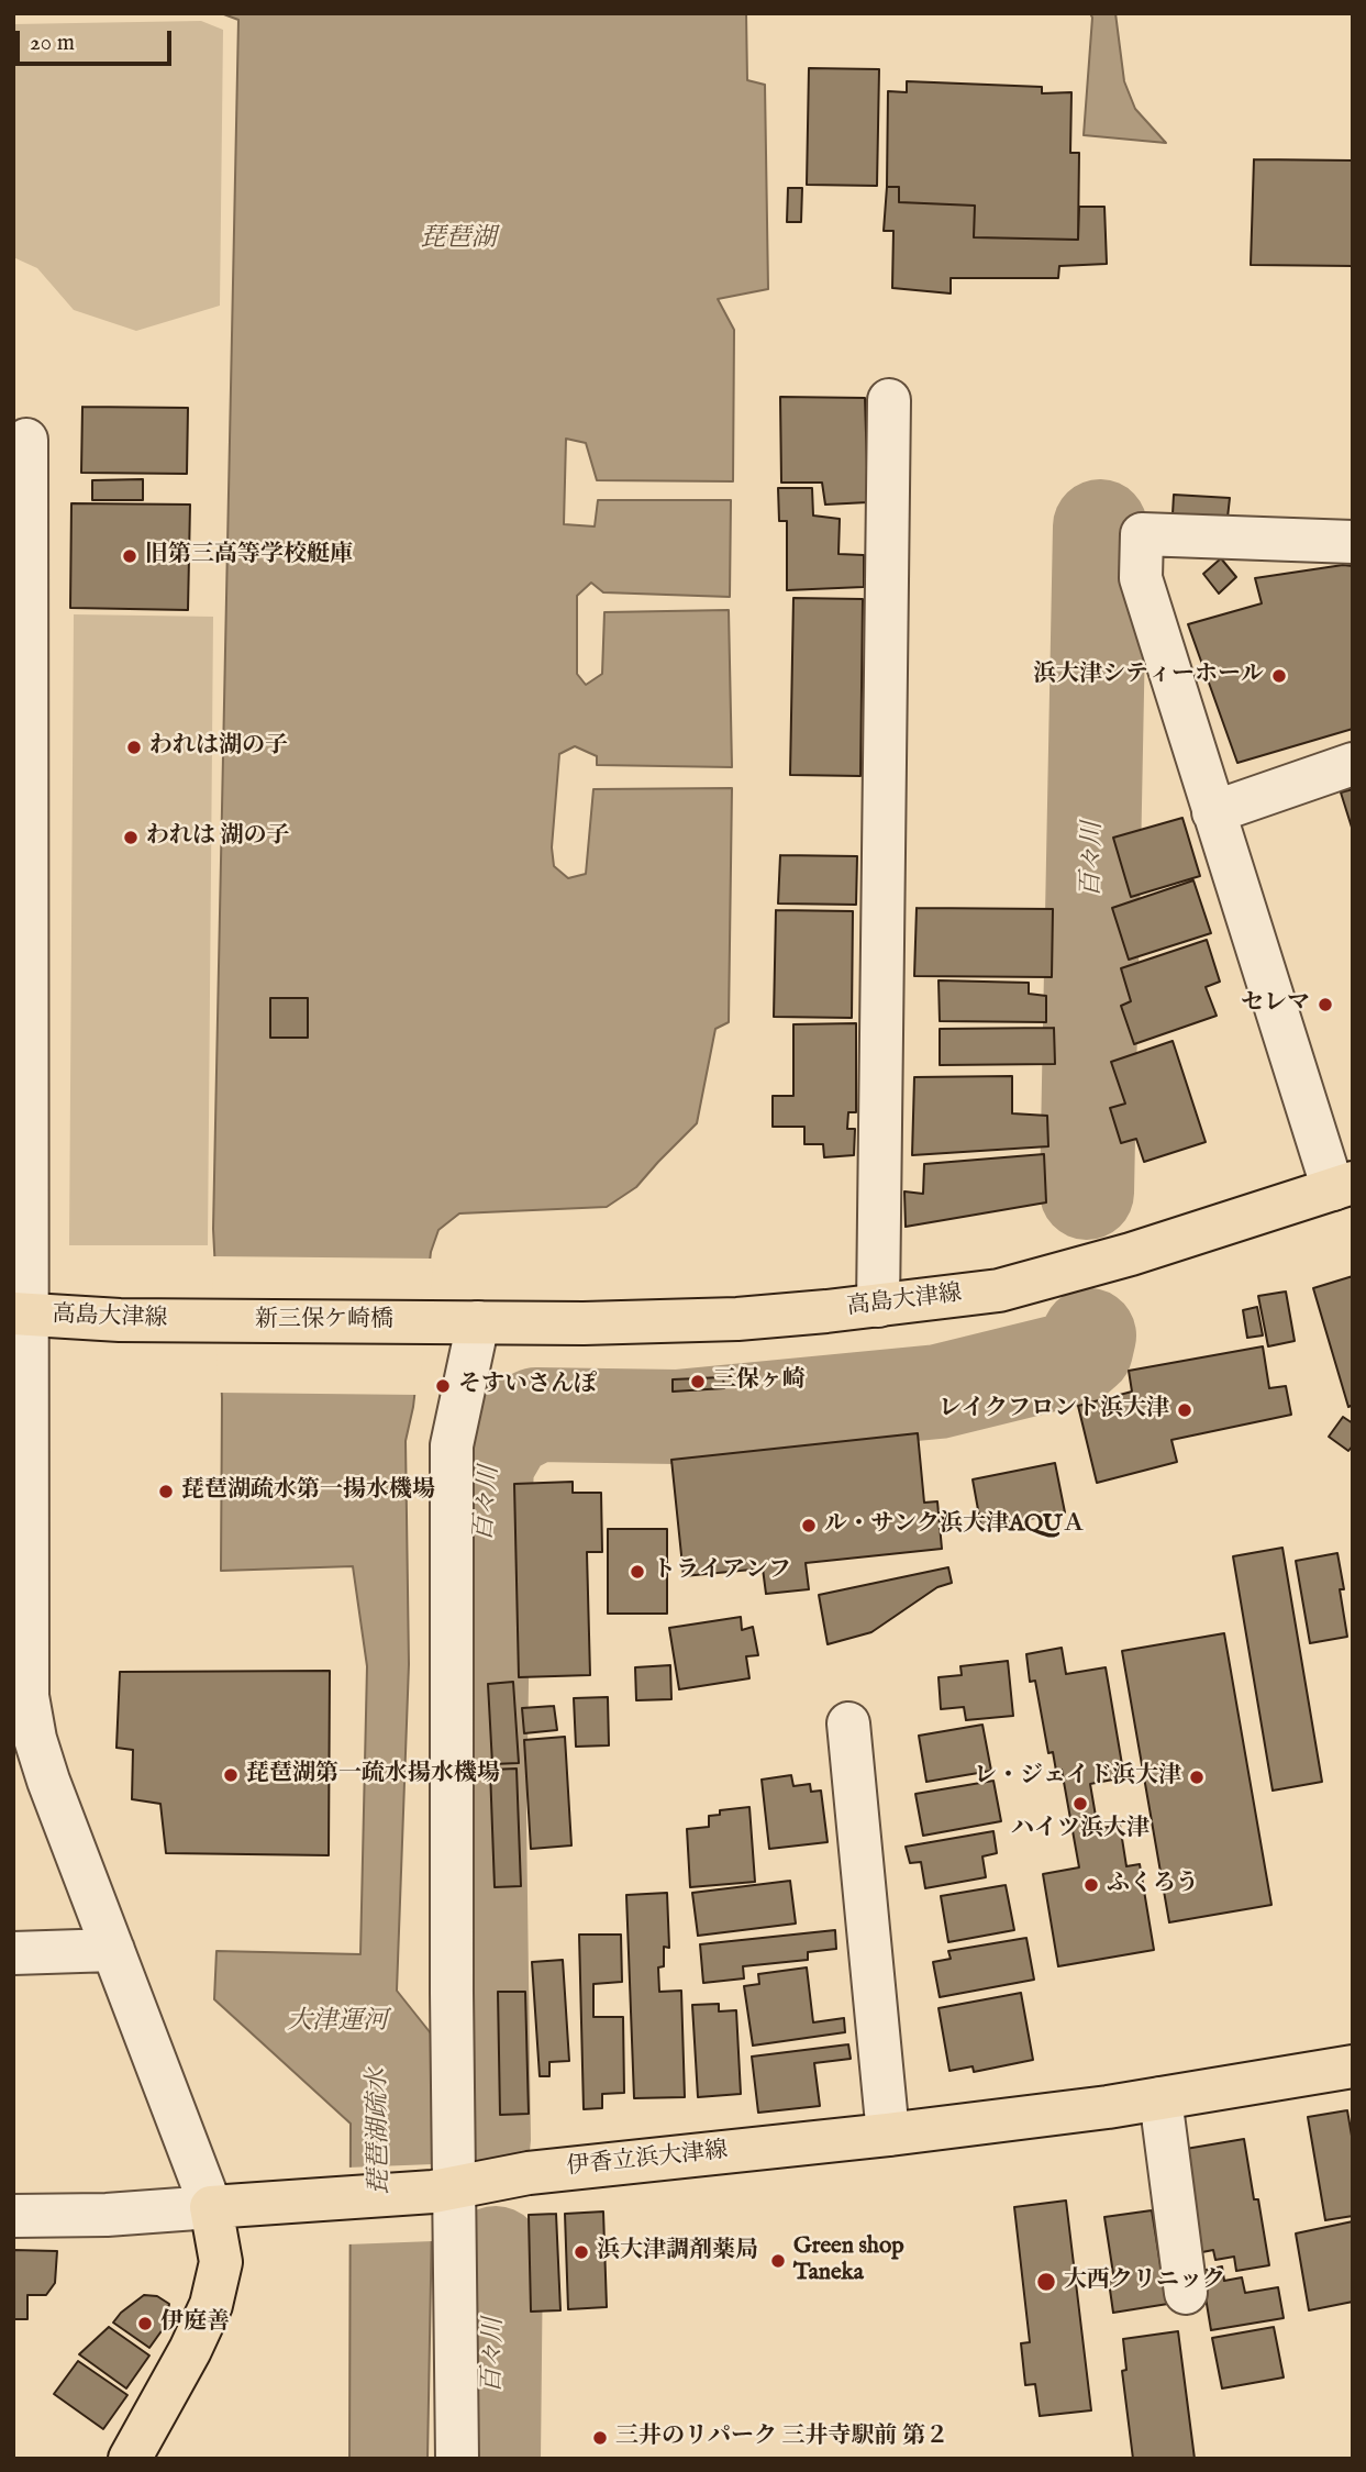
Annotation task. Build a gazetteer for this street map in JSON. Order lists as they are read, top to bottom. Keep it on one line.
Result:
{"streets":{"main road":["高島大津線","新三保ケ崎橋","伊香立浜大津線"]},"crossings":[["高島大津線","新三保ケ崎橋"]],"water":["琵琶湖","百々川","大津運河","琵琶湖疏水"],"places":["旧第三高等学校艇庫","浜大津シティーホール","われは湖の子","われは 湖の子","セレマ","三保ヶ崎","そすいさんぽ","レイクフロント浜大津","琵琶湖疏水第一揚水機場","ル・サンク浜大津AQUＡ","トライアンフ","琵琶湖第一疏水揚水機場","レ・ジェイド浜大津","ハイツ浜大津","ふくろう","浜大津調剤薬局","Green shop Taneka","大西クリニック","伊庭善","三井のリパーク 三井寺駅前 第２"],"scale_bar":"20 m"}
